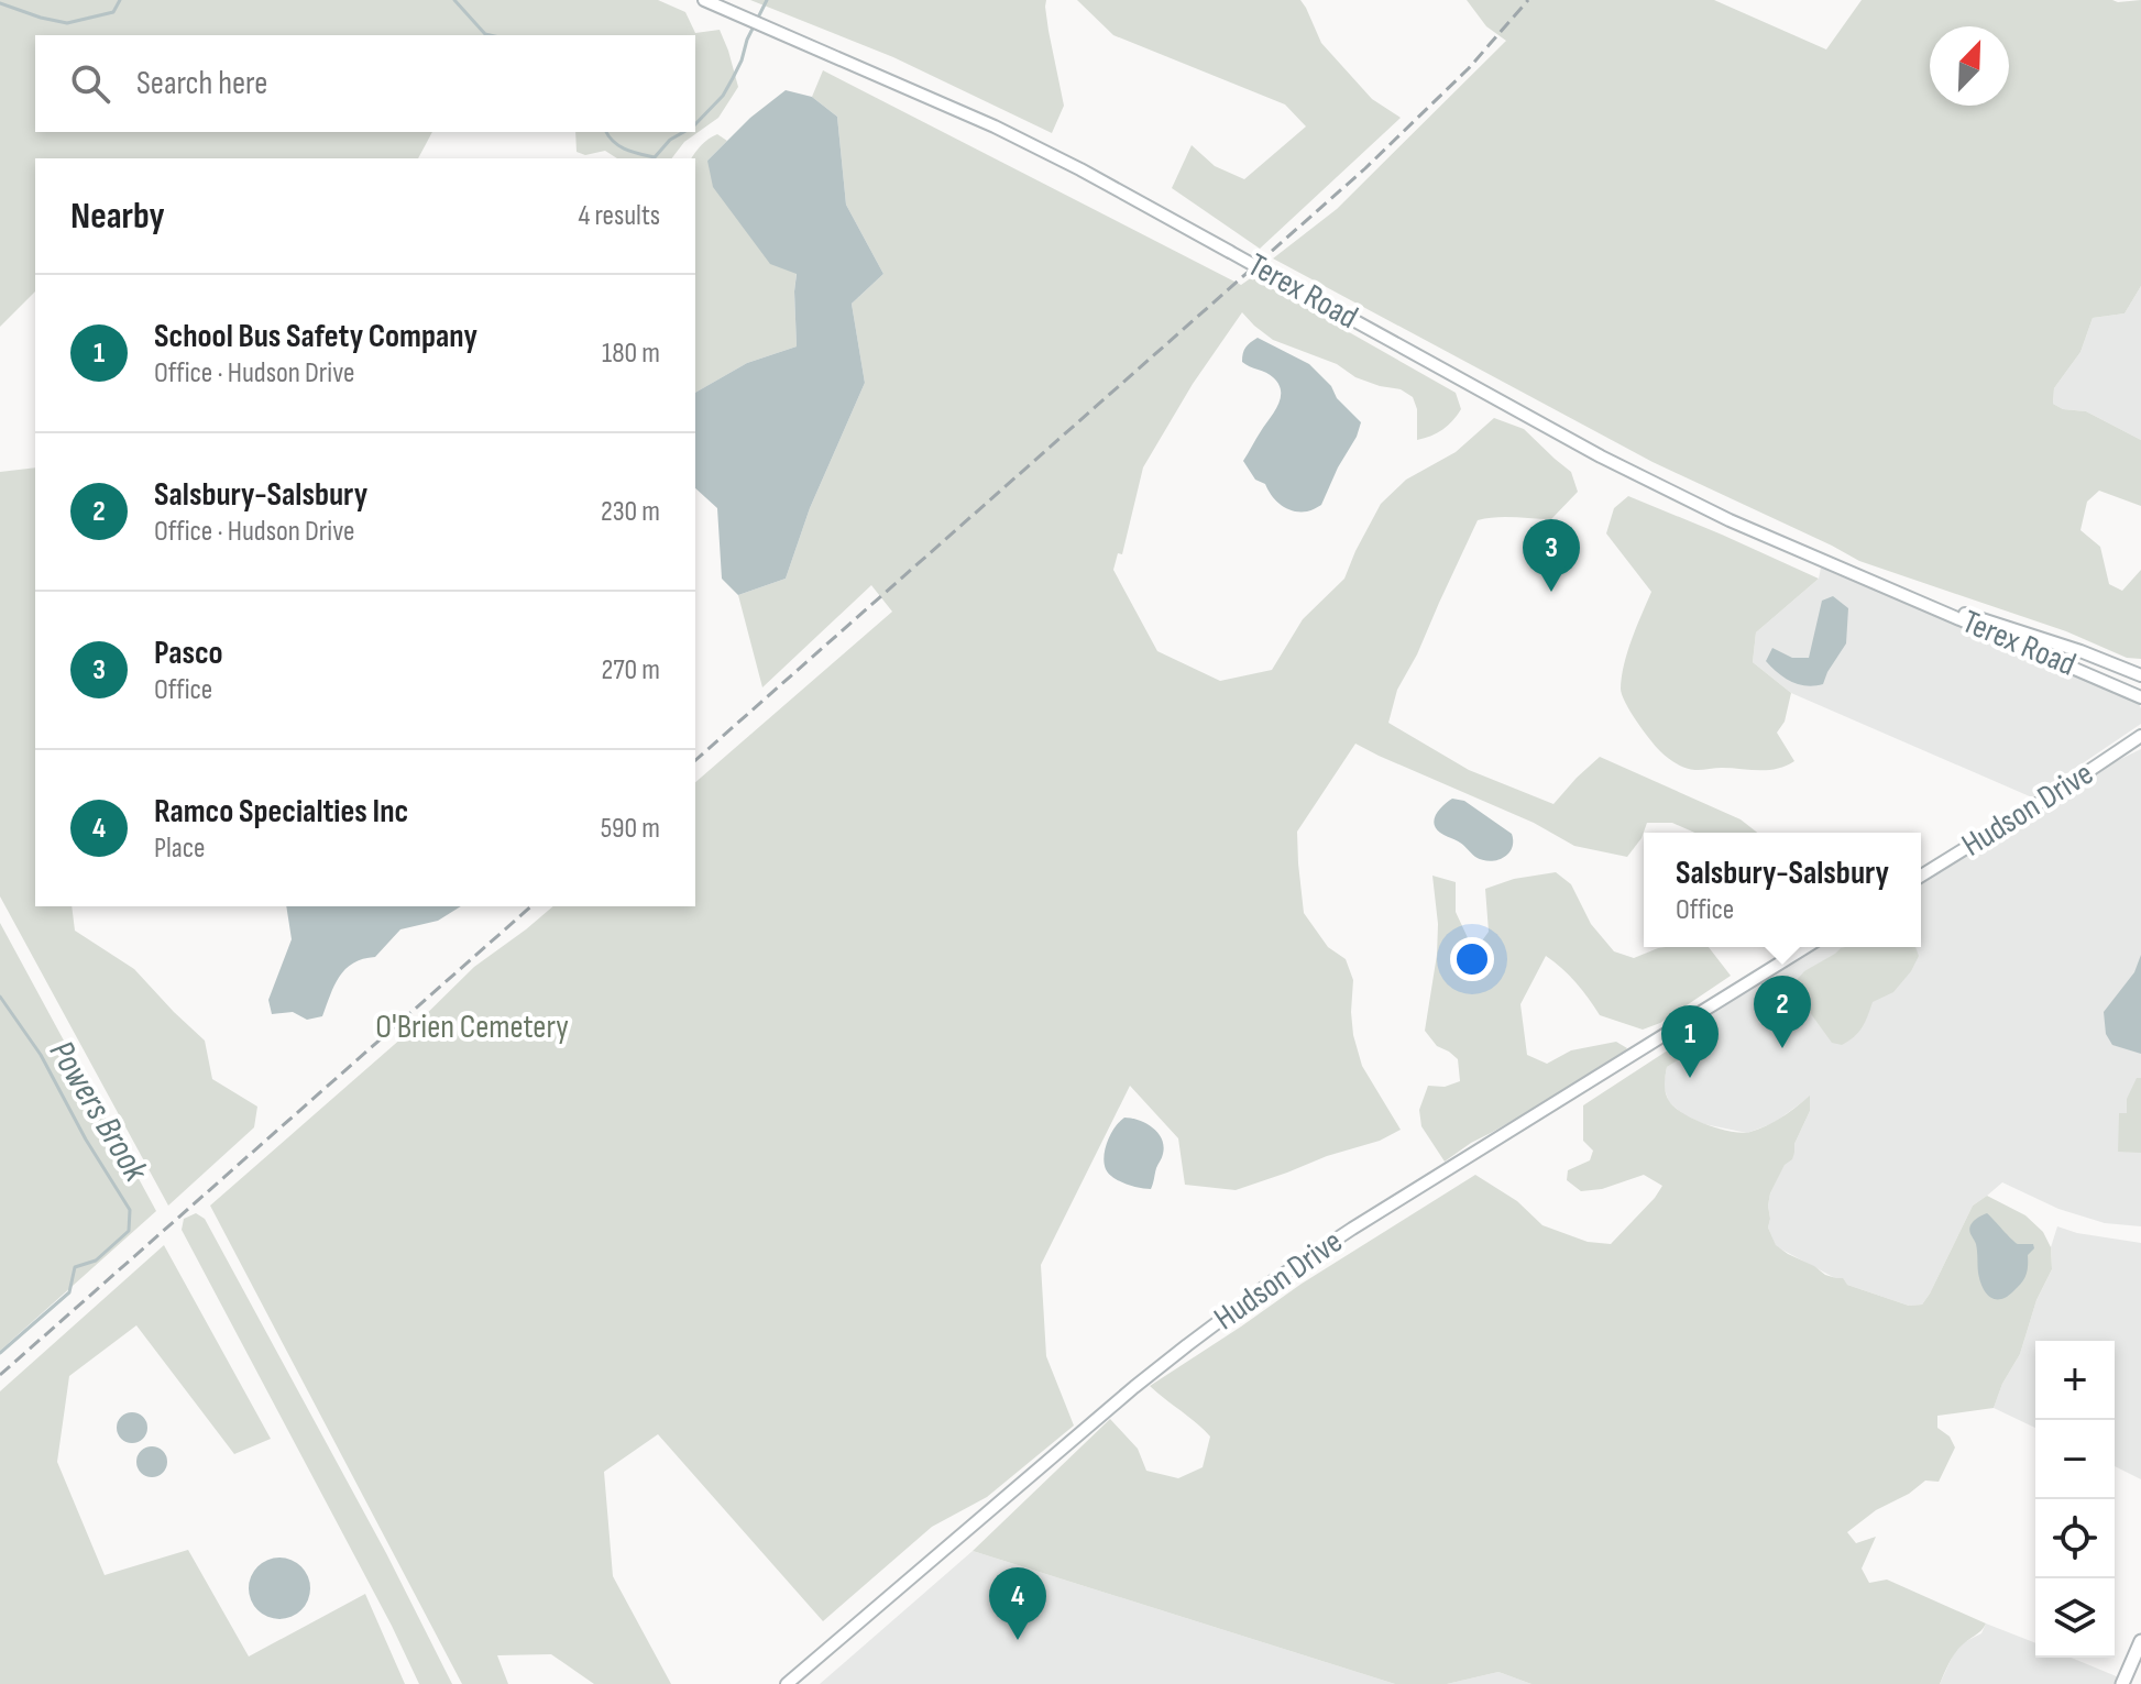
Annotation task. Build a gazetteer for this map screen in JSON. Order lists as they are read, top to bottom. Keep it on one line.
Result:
{"streets":{"main road":["Terex Road","Hudson Drive"]},"water":["Powers Brook"],"parks":["O'Brien Cemetery"],"north":"top right","page":{"search":"Search here","heading":["Nearby","4 results"],"list":[{"mark":"1","name":"School Bus Safety Company","note":"Office · Hudson Drive","value":"180 m"},{"mark":"2","name":"Salsbury-Salsbury","note":"Office · Hudson Drive","value":"230 m"},{"mark":"3","name":"Pasco","note":"Office","value":"270 m"},{"mark":"4","name":"Ramco Specialties Inc","note":"Place","value":"590 m"}],"pins":["3","2","1","4"],"popup":["Salsbury-Salsbury","Office"],"map_buttons":["+","−"]}}
